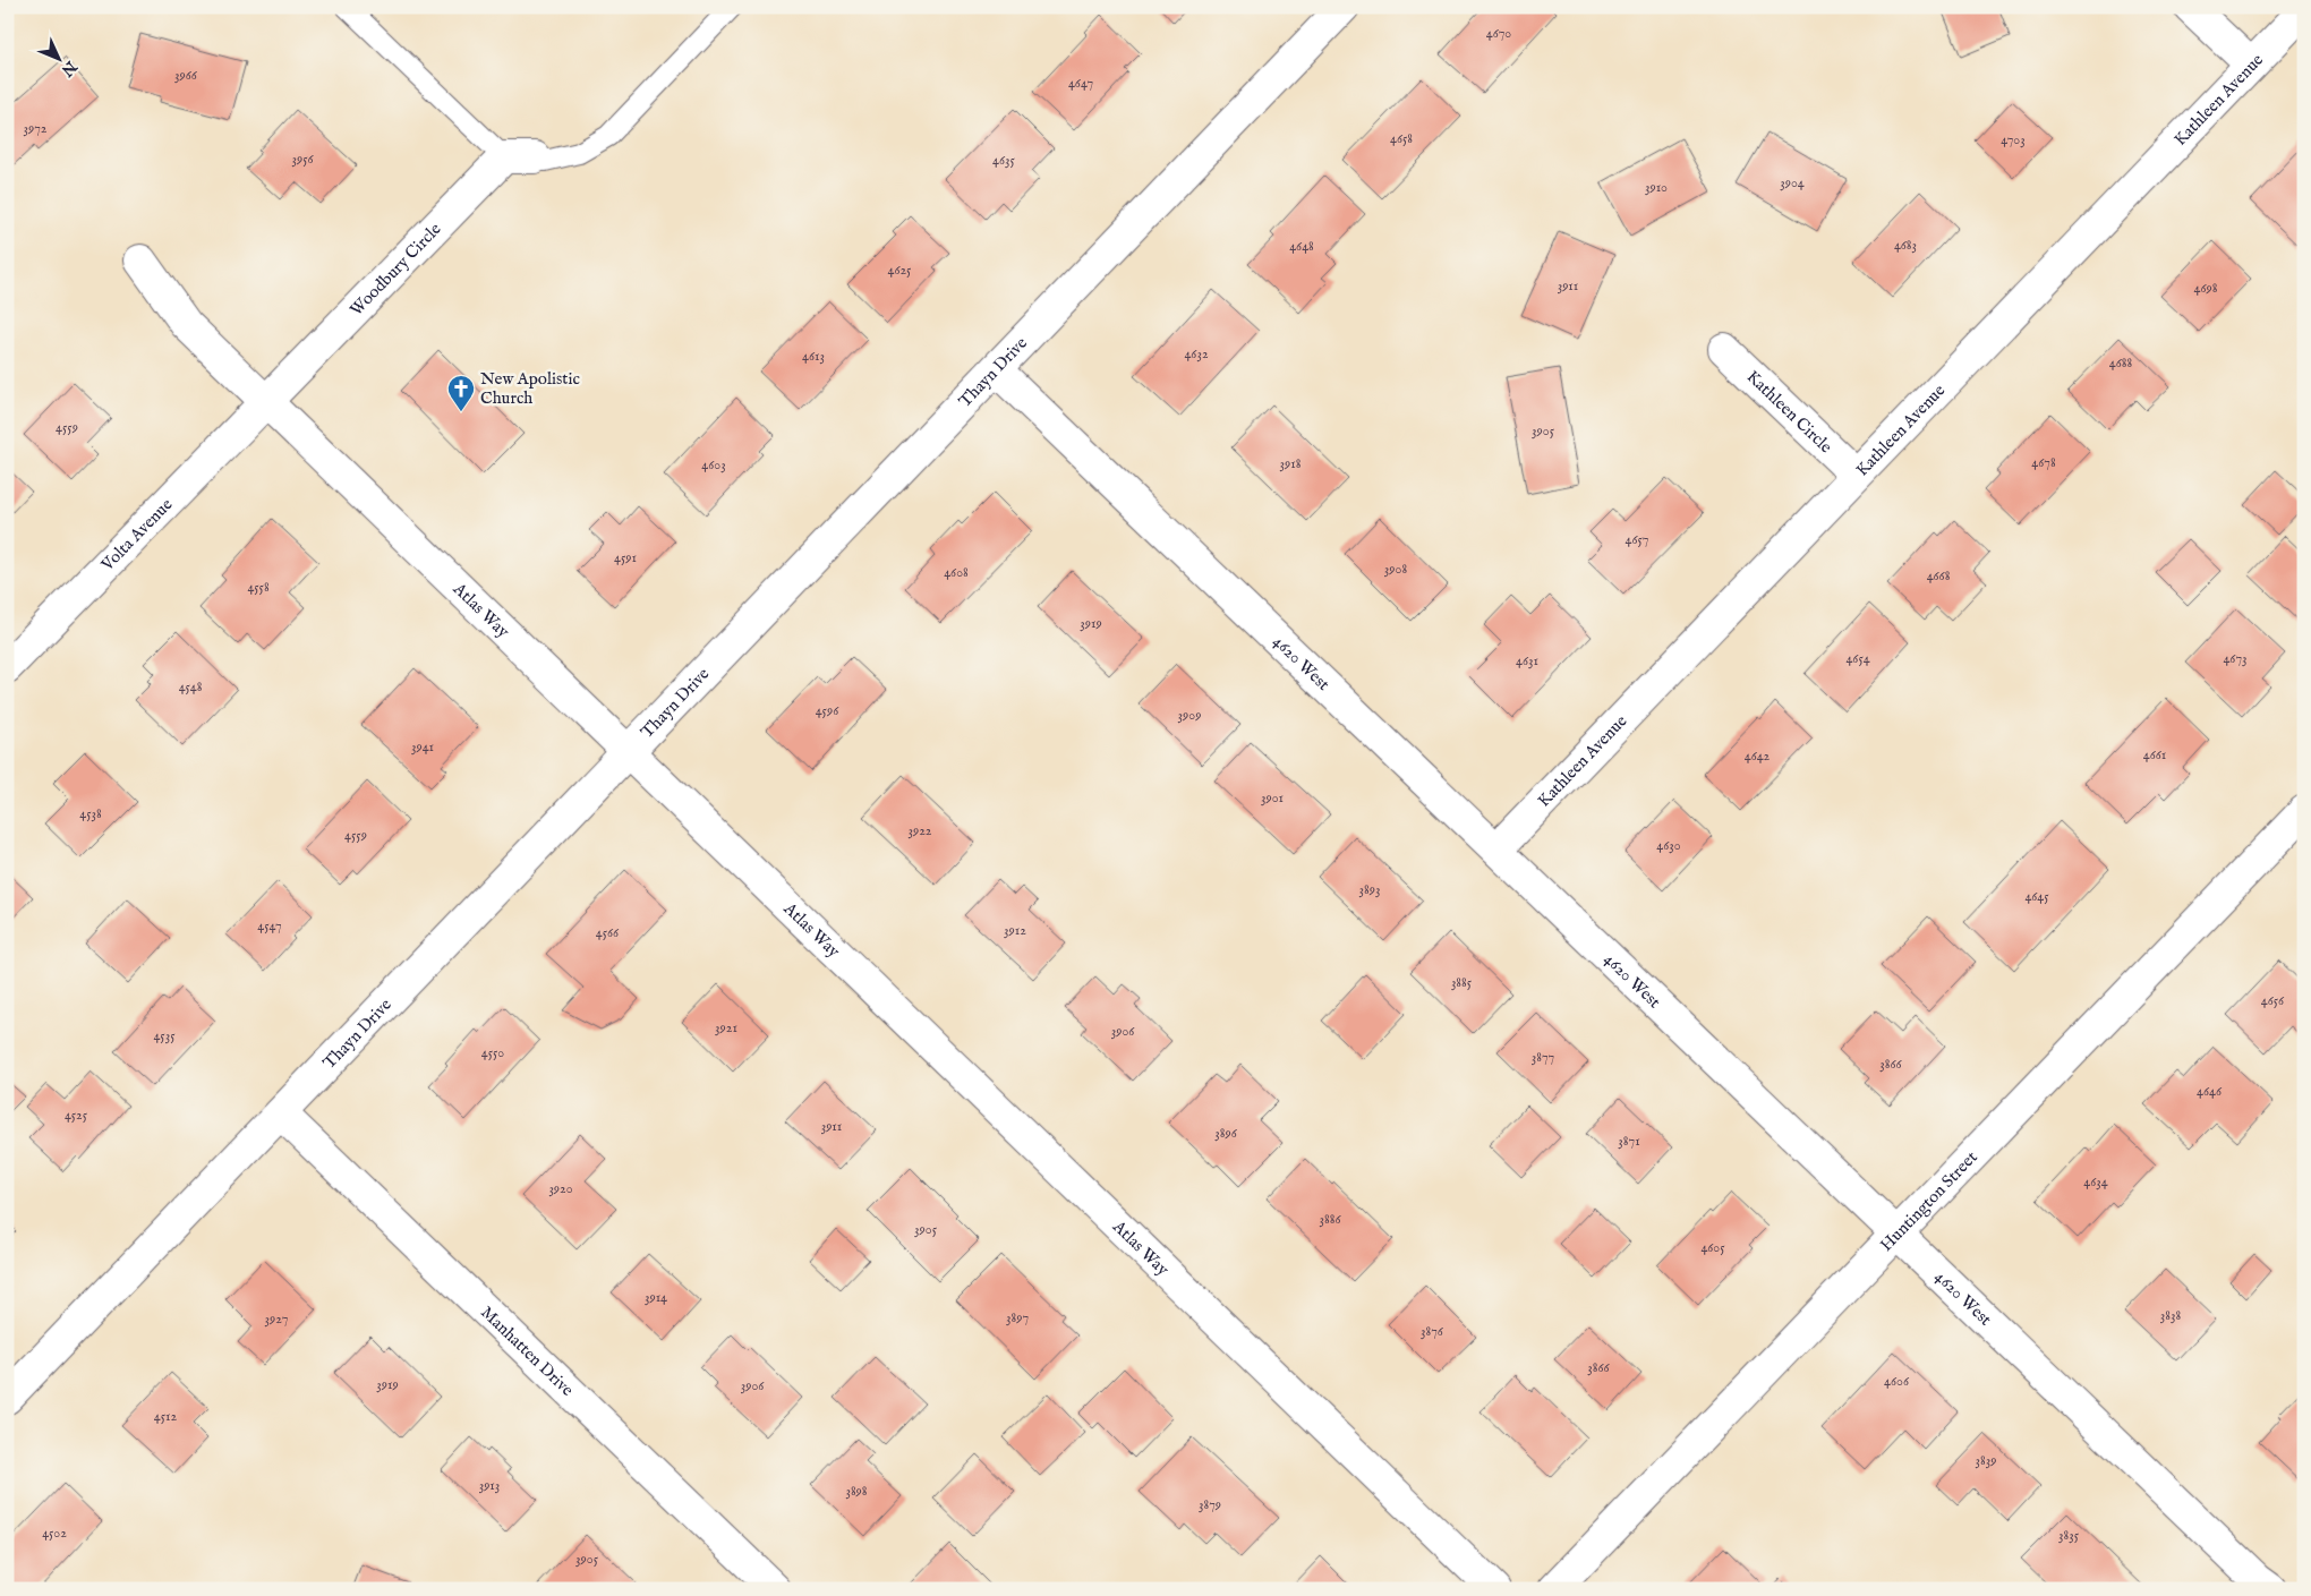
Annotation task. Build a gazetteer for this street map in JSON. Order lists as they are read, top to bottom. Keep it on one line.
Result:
{"streets":{"street":["Kathleen Avenue","Woodbury Circle","Thayn Drive","Kathleen Circle","Volta Avenue","Atlas Way","4620 West","Huntington Street","Manhatten Drive"]},"crossings":[["Kathleen Avenue","Kathleen Circle"],["Kathleen Avenue","4620 West"],["Woodbury Circle","Volta Avenue"],["Woodbury Circle","Atlas Way"],["Thayn Drive","Atlas Way"],["Thayn Drive","4620 West"],["Thayn Drive","Manhatten Drive"],["Volta Avenue","Atlas Way"],["4620 West","Huntington Street"]],"places":{"church":["New Apolistic Church"]},"house_numbers":["4670","3966","4647","3972","4658","4703","3956","4635","3904","3910","4683","4648","4625","3911","4698","4632","4613","4688","4559","3905","4678","3918","4603","4657","4591","3908","4608","4668","4558","3919","4654","4673","4631","4548","4596","3909","3941","4661","4642","3901","4538","3922","4559","4630","3893","4645","4547","3912","4566","3885","4656","3921","3906","4535","4550","3877","3866","4646","4525","3911","3896","3871","4634","3920","3886","3905","4605","3914","3838","3897","3927","3876","3866","4606","3919","3906","4512","3839","3913","3898","3879","4502","3835","3905"],"north":"bottom right"}
